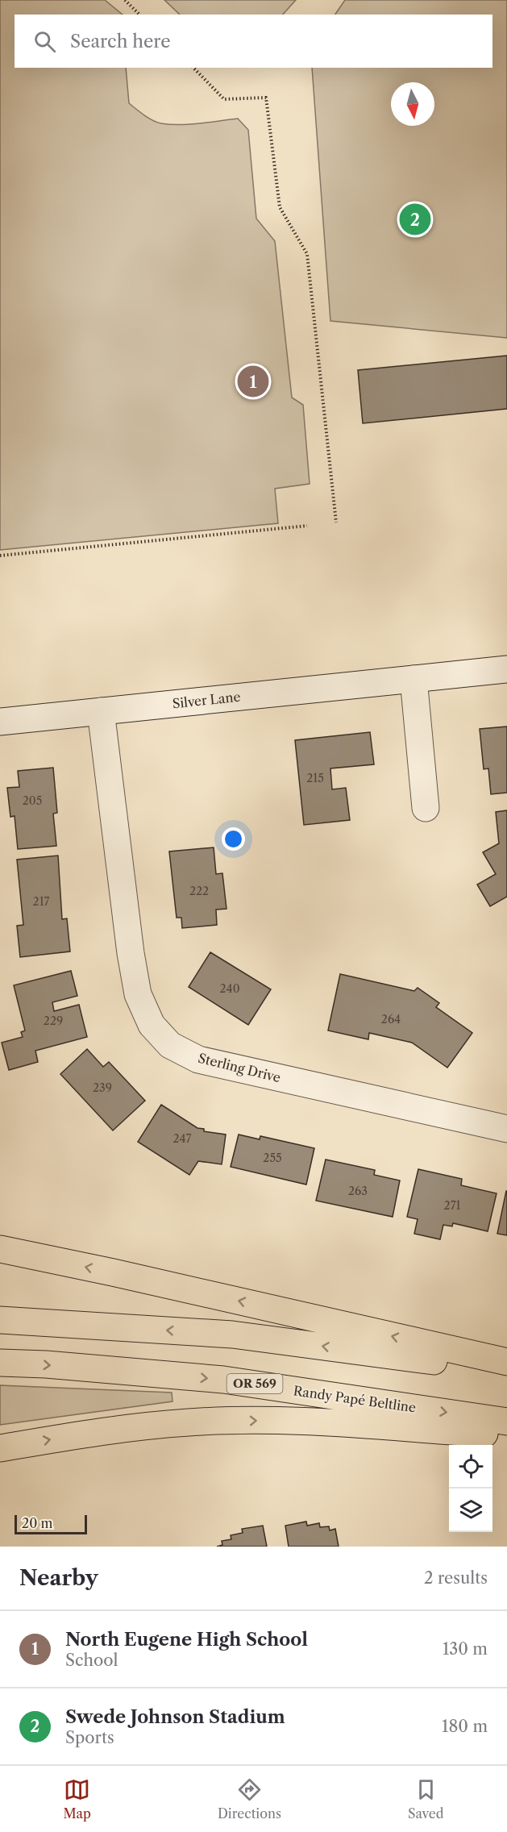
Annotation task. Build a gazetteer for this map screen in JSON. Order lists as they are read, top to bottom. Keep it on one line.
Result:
{"streets":{"highway":["OR 569","Randy Papé Beltline"],"street":["Silver Lane","Sterling Drive"]},"crossings":[["Silver Lane","Sterling Drive"]],"house_numbers":["215","205","222","217","240","264","229","239","247","255","263","271"],"scale_bar":"20 m","north":"bottom","page":{"search":"Search here","pins":["2","1"],"scale":"20 m","heading":["Nearby","2 results"],"list":[{"mark":"1","name":"North Eugene High School","note":"School","value":"130 m"},{"mark":"2","name":"Swede Johnson Stadium","note":"Sports","value":"180 m"}],"nav":["Map","Directions","Saved"]}}
